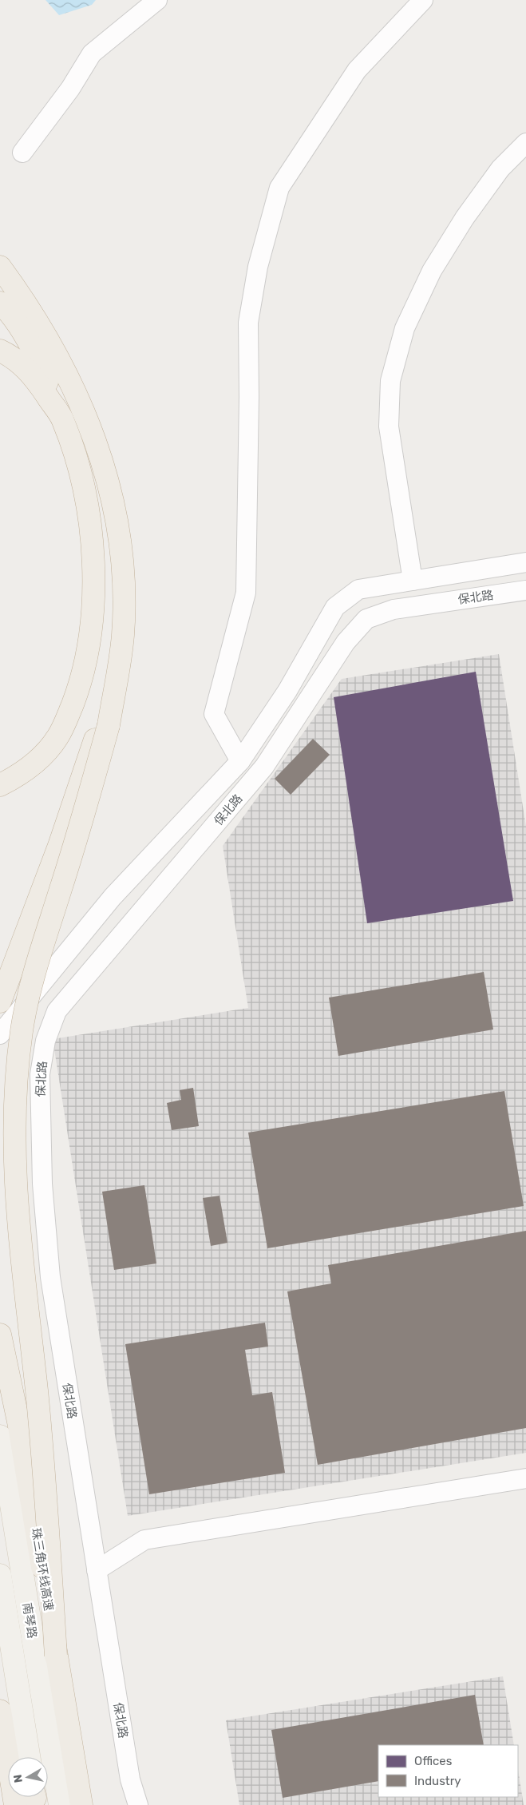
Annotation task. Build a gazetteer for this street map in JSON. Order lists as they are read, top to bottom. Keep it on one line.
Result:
{"streets":{"highway":["珠三角环线高速"],"main road":["南琴路"],"street":["保北路"]},"legend":["Offices","Industry"],"north":"left"}
